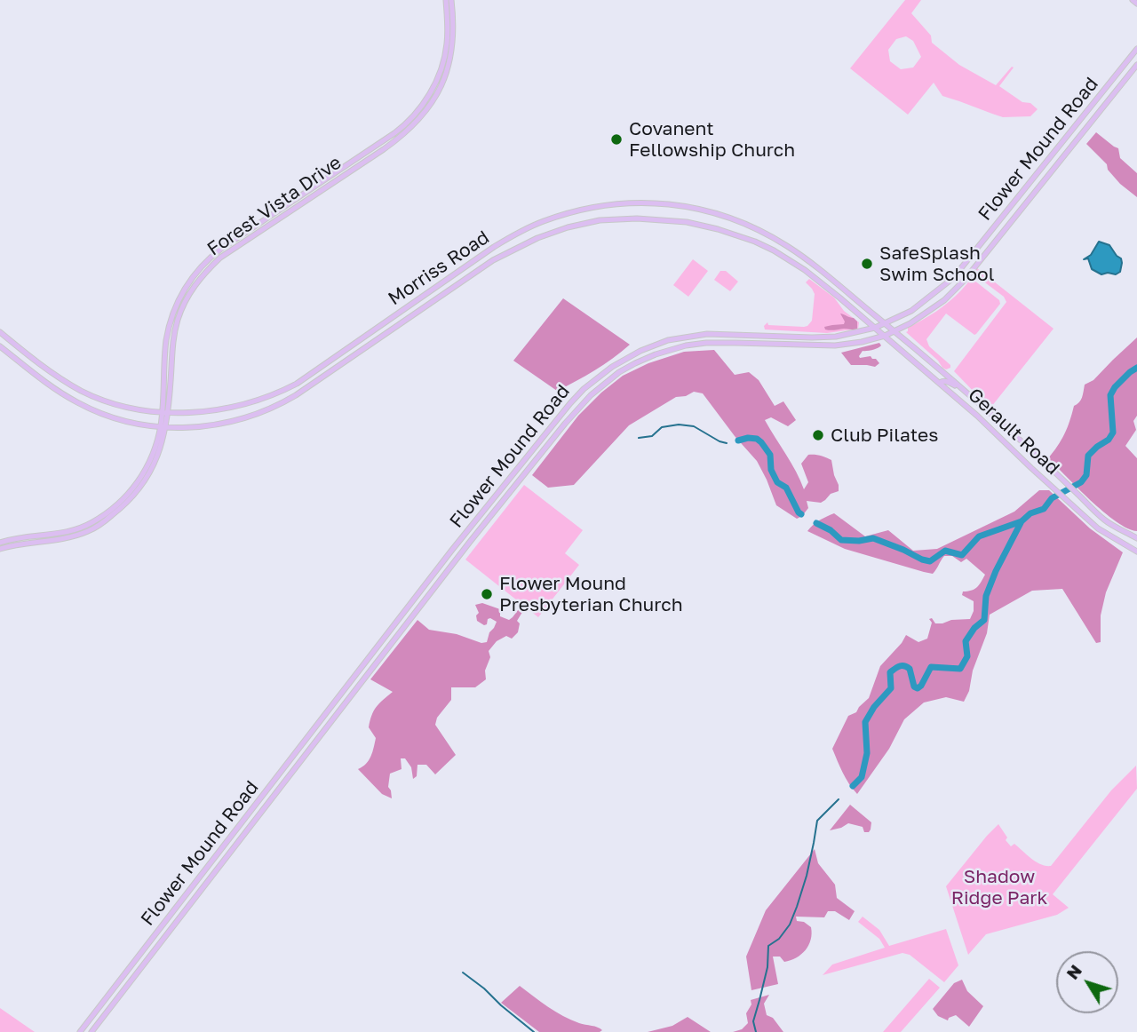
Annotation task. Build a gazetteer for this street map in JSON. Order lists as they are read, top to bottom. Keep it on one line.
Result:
{"streets":{"main road":["Flower Mound Road","Forest Vista Drive","Morriss Road","Gerault Road"]},"crossings":[["Flower Mound Road","Morriss Road"],["Flower Mound Road","Gerault Road"],["Forest Vista Drive","Morriss Road"],["Morriss Road","Gerault Road"]],"parks":["Shadow Ridge Park"],"places":["Covanent Fellowship Church","SafeSplash Swim School","Club Pilates","Flower Mound Presbyterian Church"],"north":"top left"}
